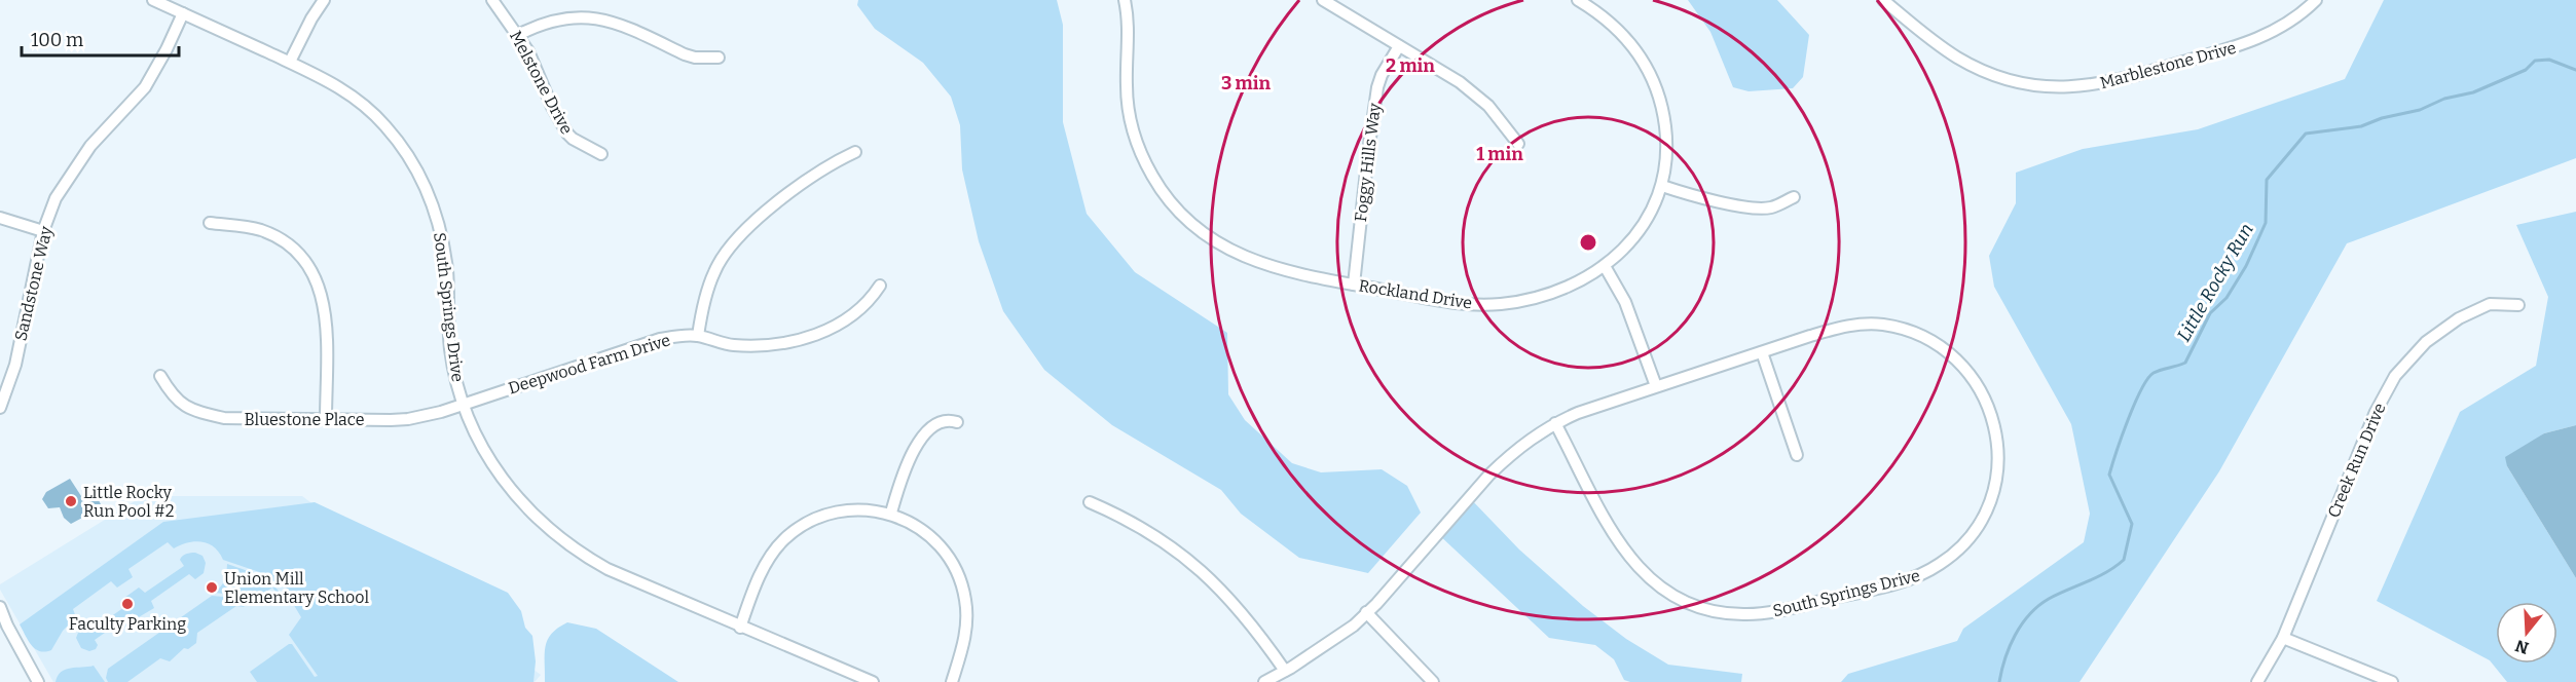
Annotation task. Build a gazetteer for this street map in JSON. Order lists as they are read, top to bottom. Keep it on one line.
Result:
{"streets":{"street":["Marblestone Drive","Melstone Drive","Foggy Hills Way","Sandstone Way","Rockland Drive","South Springs Drive","Deepwood Farm Drive","Bluestone Place","Creek Run Drive"]},"crossings":[["Foggy Hills Way","Rockland Drive"],["Sandstone Way","South Springs Drive"],["South Springs Drive","Deepwood Farm Drive"],["South Springs Drive","Bluestone Place"],["Deepwood Farm Drive","Bluestone Place"]],"water":["Little Rocky Run"],"places":["Little Rocky Run Pool #2","Union Mill Elementary School","Faculty Parking"],"scale_bar":"100 m","north":"bottom","rings":["2 min","3 min","1 min"]}
